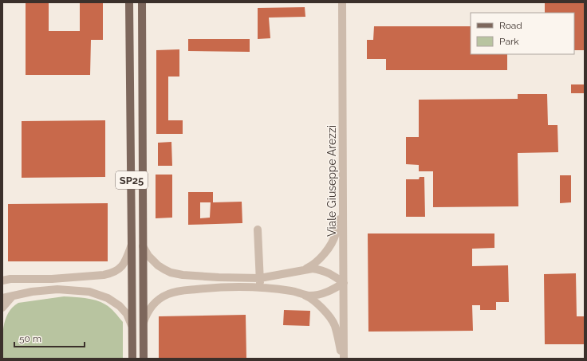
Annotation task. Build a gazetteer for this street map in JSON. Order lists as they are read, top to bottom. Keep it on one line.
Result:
{"streets":{"main road":["SP25"],"street":["Viale Giuseppe Arezzi"]},"legend":["Road","Park"],"scale_bar":"50 m"}
